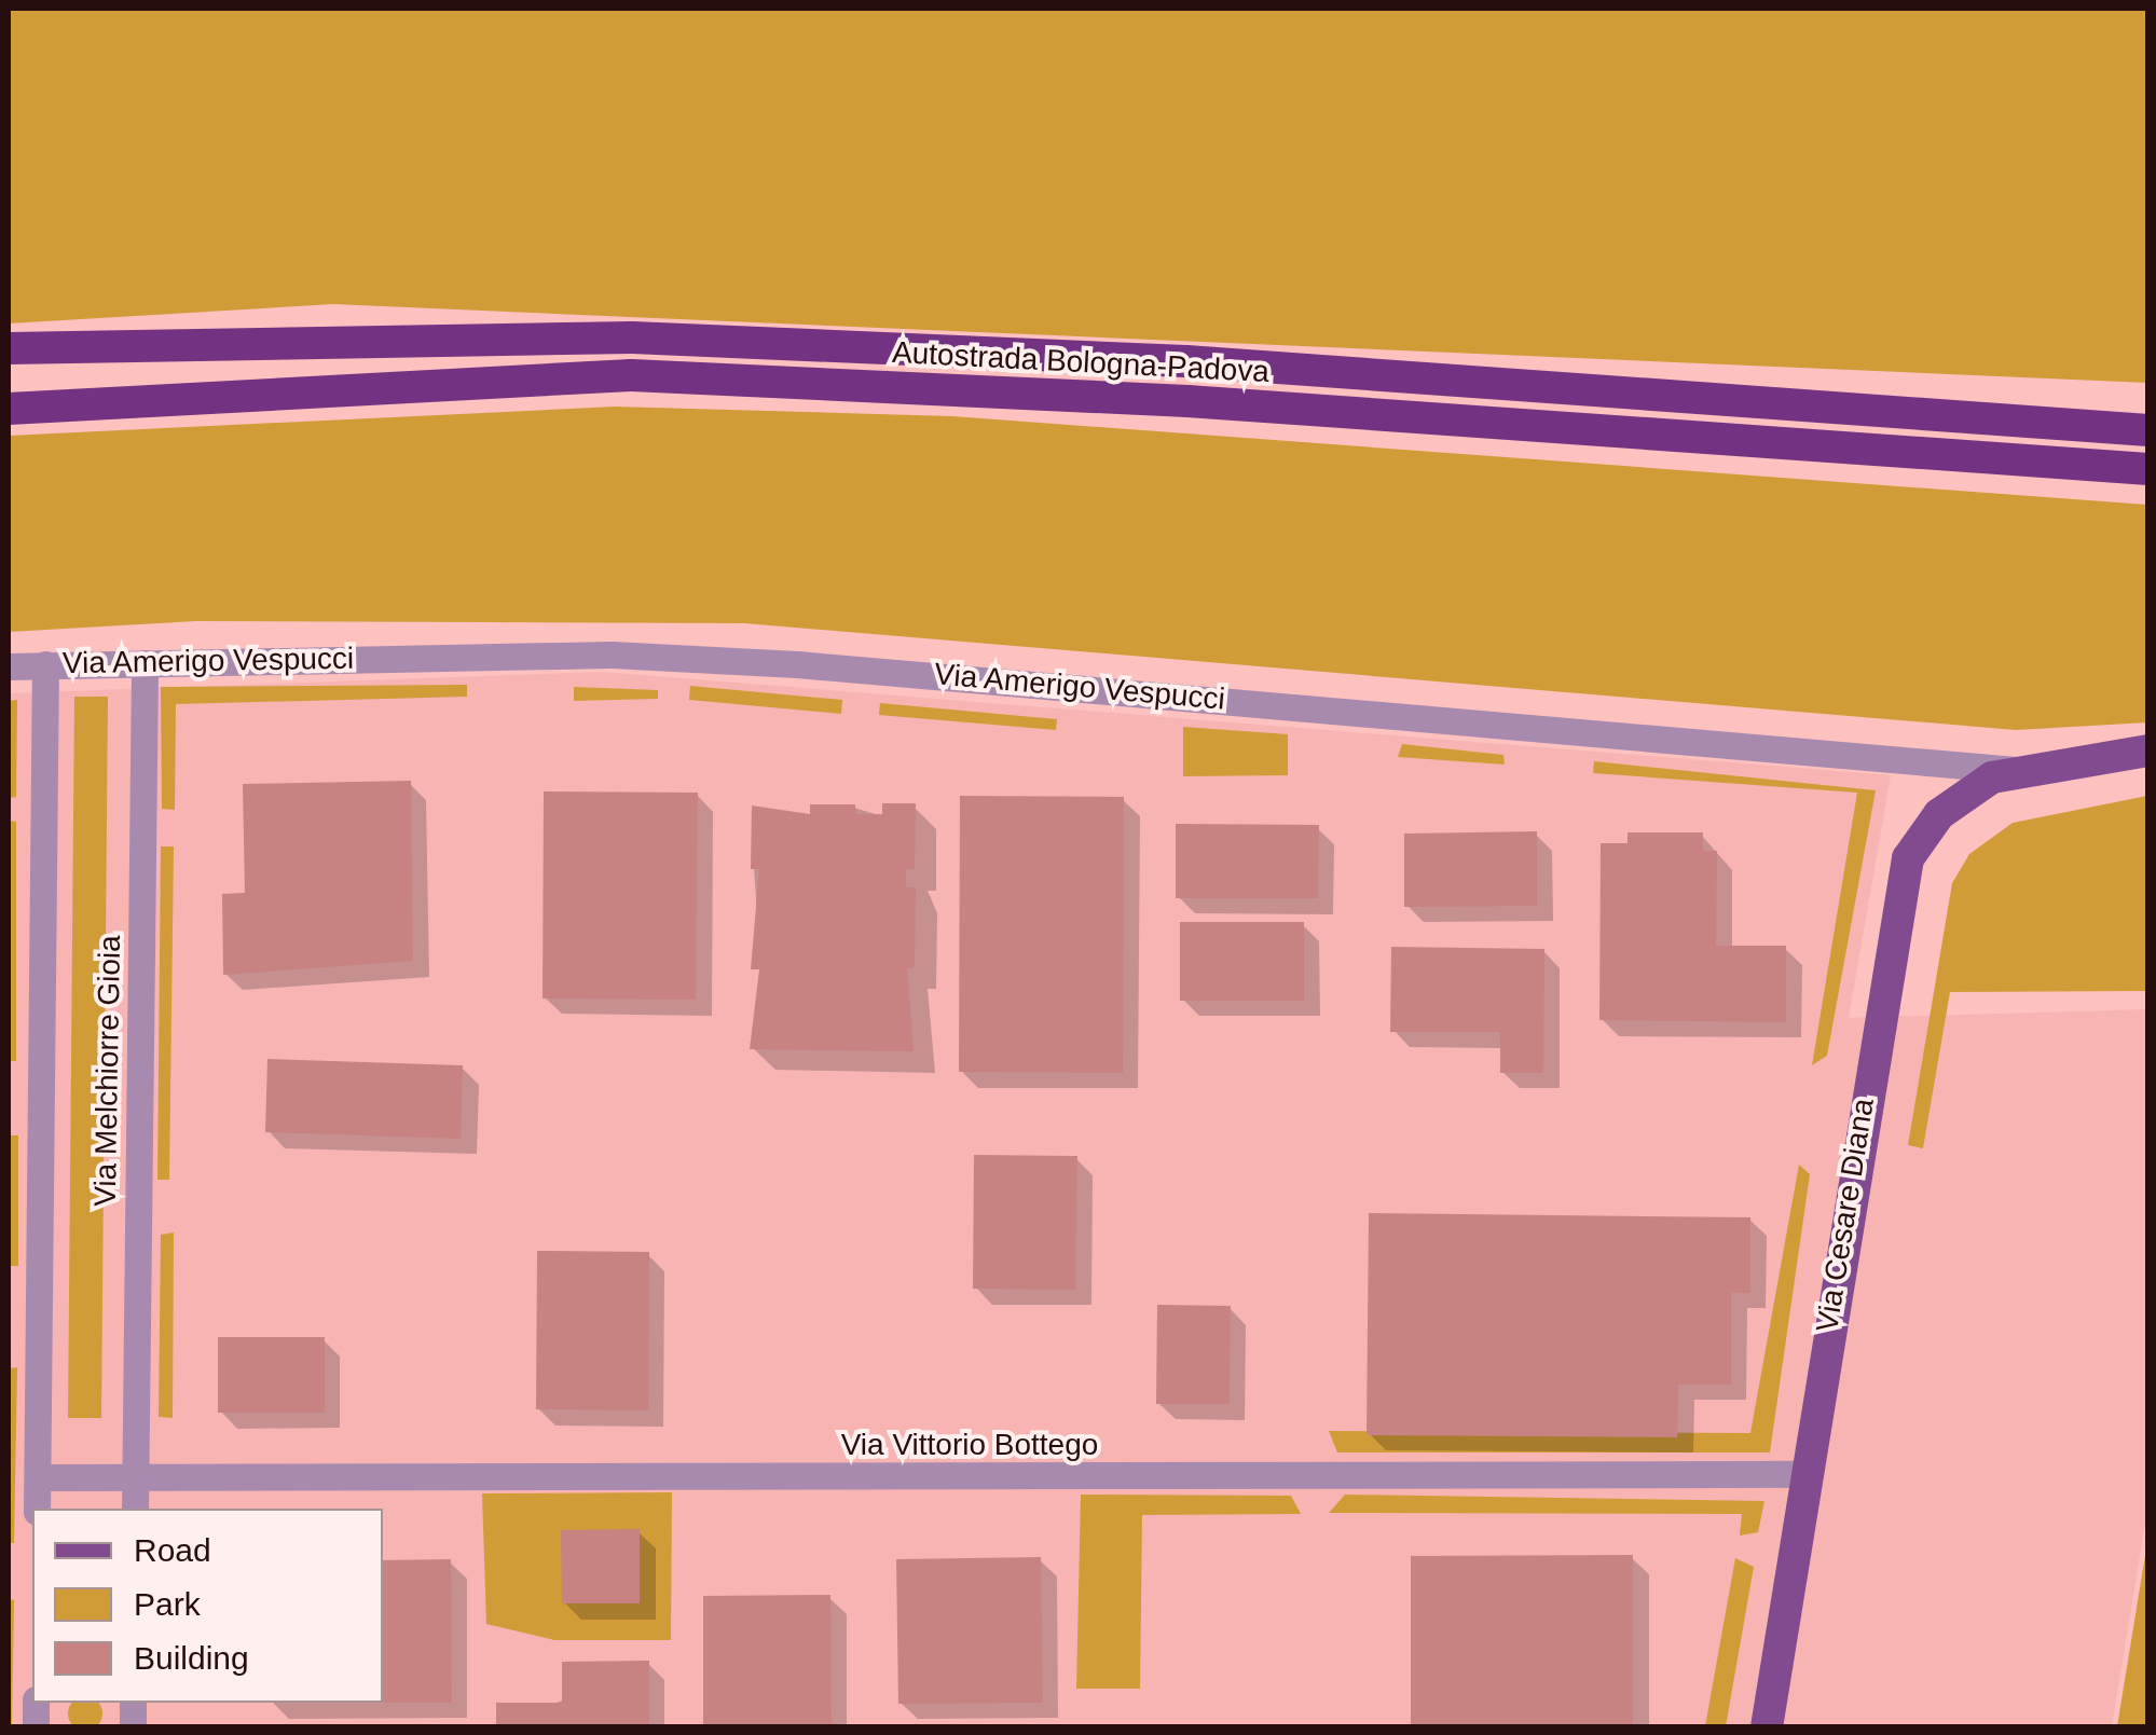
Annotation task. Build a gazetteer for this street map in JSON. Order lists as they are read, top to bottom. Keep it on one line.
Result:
{"streets":{"highway":["Autostrada Bologna-Padova"],"main road":["Via Amerigo Vespucci","Via Cesare Diana"],"street":["Via Melchiorre Gioia","Via Vittorio Bottego"]},"crossings":[["Via Amerigo Vespucci","Via Melchiorre Gioia"],["Via Amerigo Vespucci","Via Cesare Diana"],["Via Melchiorre Gioia","Via Vittorio Bottego"],["Via Cesare Diana","Via Vittorio Bottego"]],"legend":["Road","Park","Building"]}
